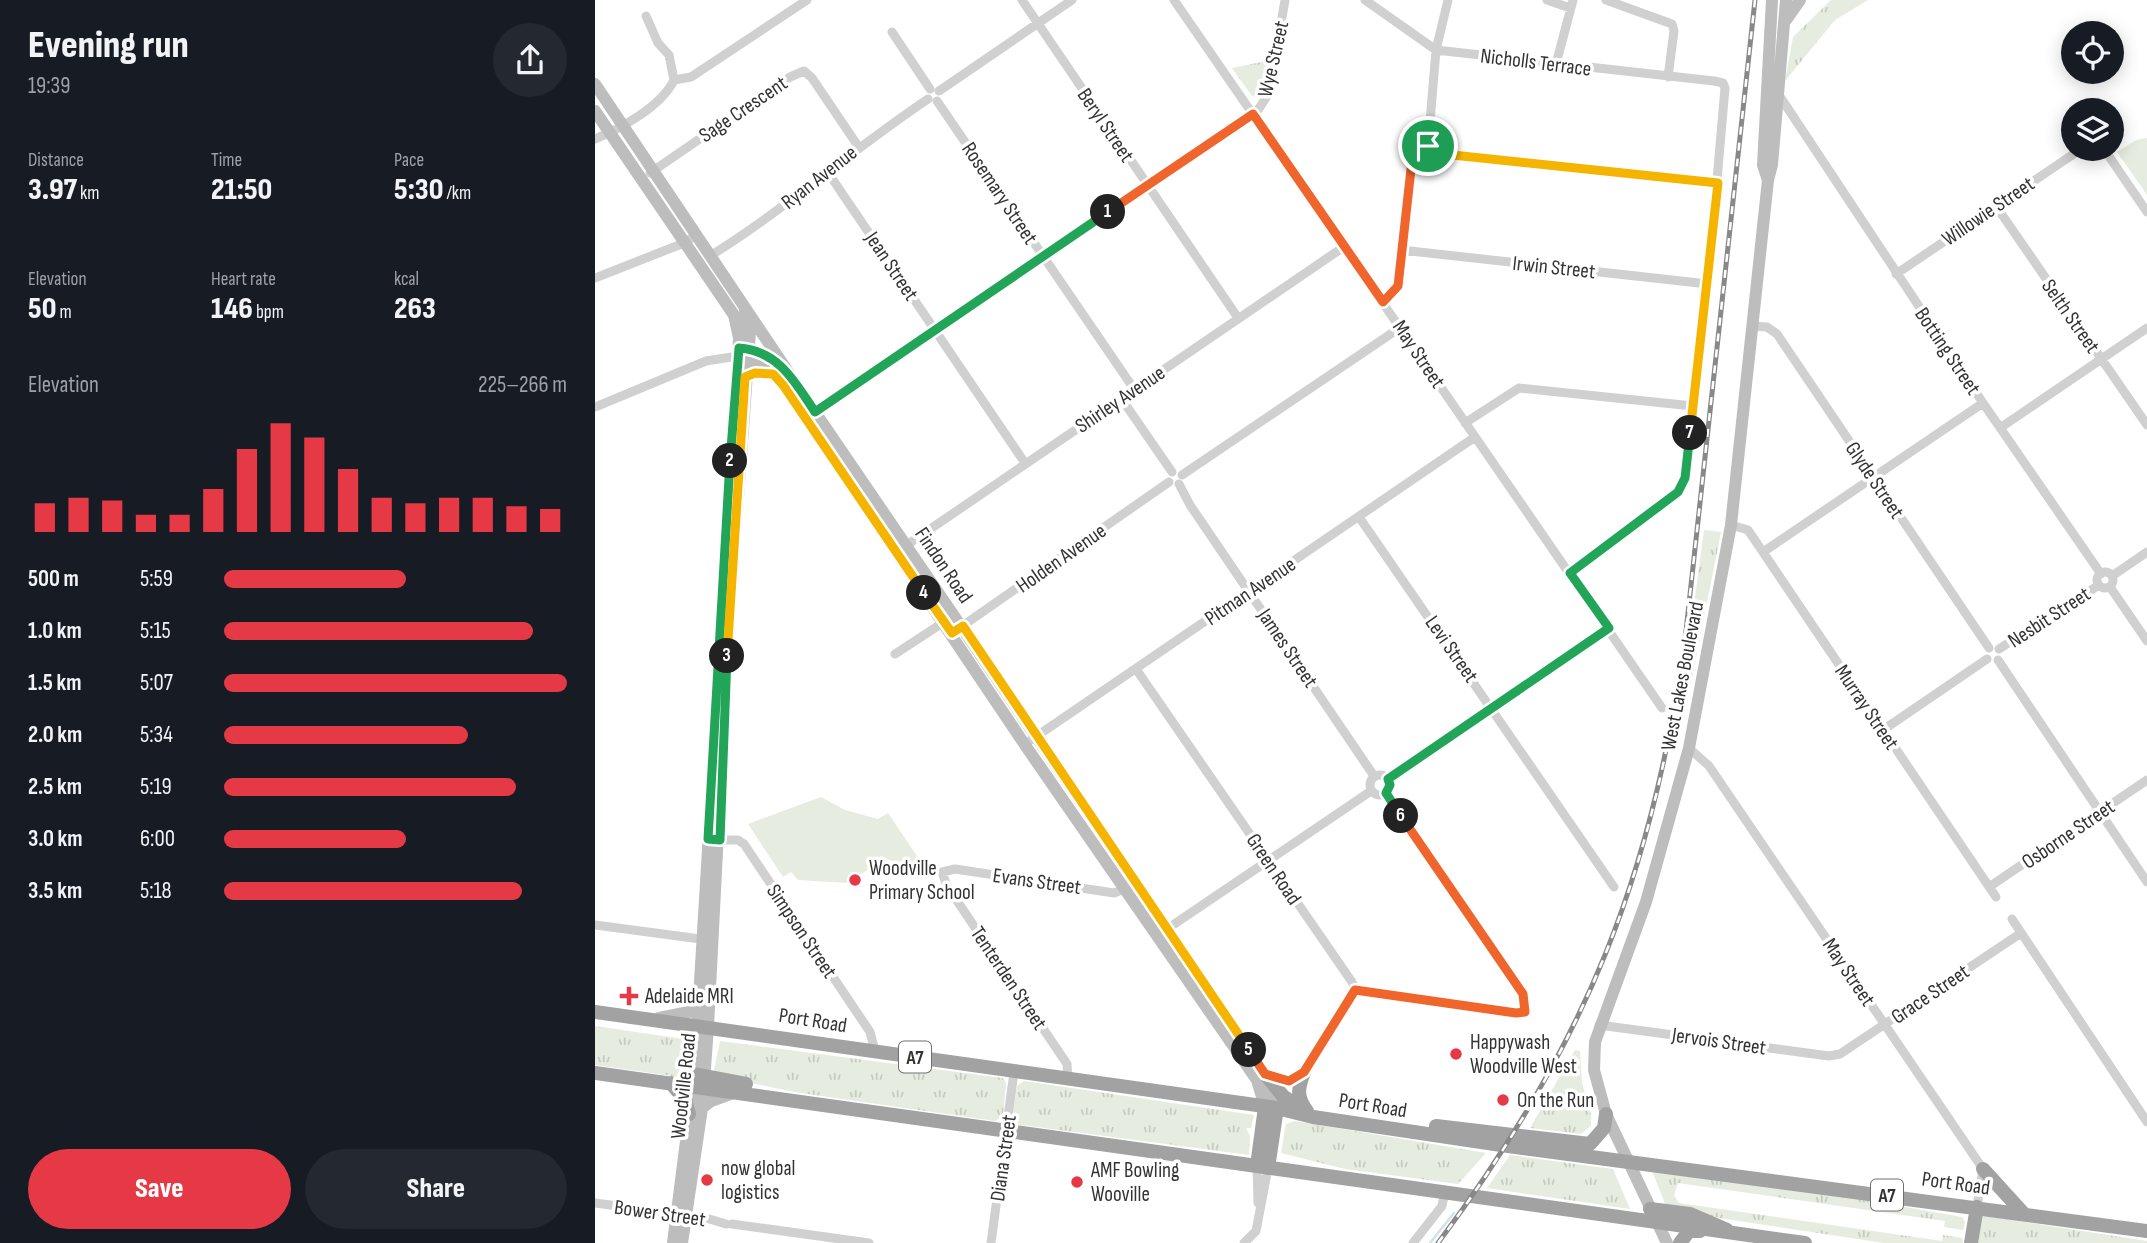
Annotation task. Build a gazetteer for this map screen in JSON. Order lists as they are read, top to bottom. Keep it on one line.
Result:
{"streets":{"highway":["Port Road","A7"],"main road":["Findon Road","West Lakes Boulevard","Woodville Road"],"street":["Wye Street","Nicholls Terrace","Sage Crescent","Beryl Street","Ryan Avenue","Rosemary Street","Willowie Street","Jean Street","Irwin Street","Selth Street","Botting Street","May Street","Shirley Avenue","Glyde Street","Holden Avenue","Pitman Avenue","Nesbit Street","James Street","Levi Street","Murray Street","Osborne Street","Green Road","Evans Street","Simpson Street","Tenterden Street","Grace Street","Jervois Street","Diana Street","Bower Street"]},"crossings":[["Wye Street","May Street"],["Sage Crescent","Ryan Avenue"],["Sage Crescent","Findon Road"],["Beryl Street","Ryan Avenue"],["Beryl Street","Shirley Avenue"],["Ryan Avenue","Rosemary Street"],["Ryan Avenue","Jean Street"],["Ryan Avenue","Findon Road"],["Rosemary Street","Shirley Avenue"],["Willowie Street","Selth Street"],["Willowie Street","Botting Street"],["Jean Street","Shirley Avenue"],["Botting Street","West Lakes Boulevard"],["May Street","Shirley Avenue"],["May Street","Pitman Avenue"],["May Street","West Lakes Boulevard"],["May Street","Grace Street"],["Shirley Avenue","Findon Road"],["Shirley Avenue","James Street"],["Glyde Street","West Lakes Boulevard"],["Holden Avenue","Findon Road"],["Holden Avenue","James Street"],["Findon Road","Pitman Avenue"],["Findon Road","Evans Street"],["Findon Road","Port Road"],["Findon Road","Woodville Road"],["Pitman Avenue","James Street"],["Pitman Avenue","Levi Street"],["Pitman Avenue","Green Road"],["Nesbit Street","Murray Street"],["West Lakes Boulevard","Murray Street"],["West Lakes Boulevard","Port Road"],["West Lakes Boulevard","Jervois Street"],["Murray Street","Osborne Street"],["Evans Street","Tenterden Street"],["Simpson Street","Port Road"],["Simpson Street","Woodville Road"],["Tenterden Street","Port Road"],["Grace Street","Jervois Street"],["Port Road","Woodville Road"],["Port Road","Diana Street"],["Woodville Road","Bower Street"]],"places":{"other":["Woodville Primary School","Happywash Woodville West","On the Run","now global logistics","AMF Bowling Wooville"],"health":["Adelaide MRI"]},"page":{"heading":["Evening run","19:39"],"stats":[["Distance","3.97 km"],["Time","21:50"],["Pace","5:30 /km"],["Elevation","50 m"],["Heart rate","146 bpm"],["kcal","263"]],"pins":["1","7","2","4","3","6","5"],"chart":["Elevation","225–266 m"],"list":[{"name":"500 m","note":"5:59"},{"name":"1.0 km","note":"5:15"},{"name":"1.5 km","note":"5:07"},{"name":"2.0 km","note":"5:34"},{"name":"2.5 km","note":"5:19"},{"name":"3.0 km","note":"6:00"},{"name":"3.5 km","note":"5:18"}],"buttons":["Save","Share"]}}
